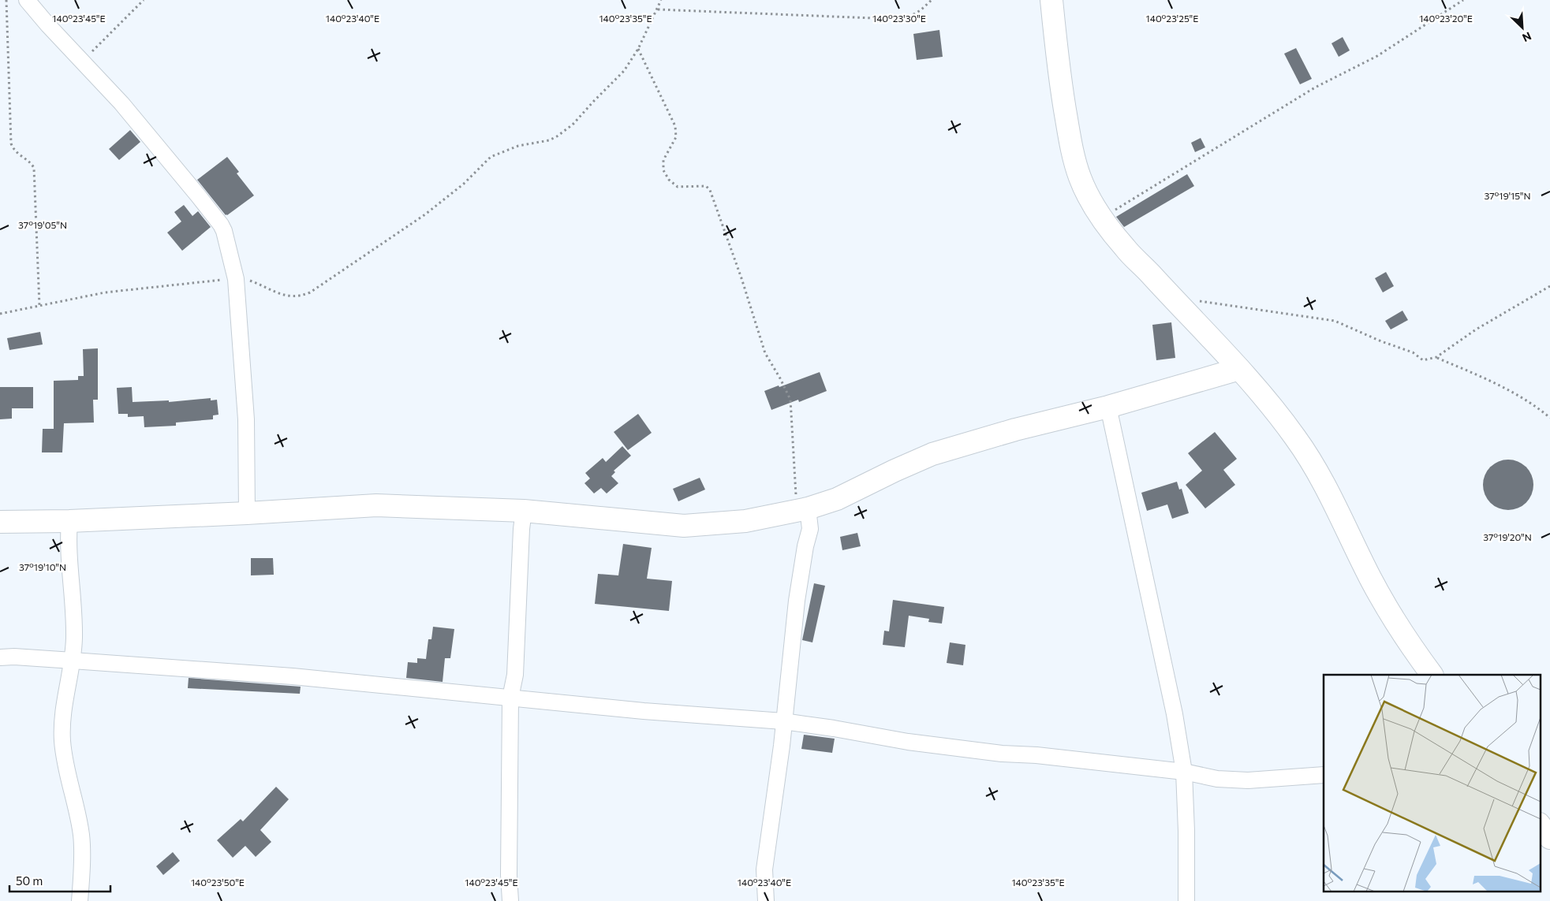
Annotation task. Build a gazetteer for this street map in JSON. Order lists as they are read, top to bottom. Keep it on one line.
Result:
{"scale_bar":"50 m","north":"bottom right","coordinates":["140°23'45\"E","140°23'40\"E","140°23'35\"E","140°23'30\"E","140°23'25\"E","140°23'20\"E","37°19'15\"N","37°19'05\"N","37°19'20\"N","37°19'10\"N","140°23'50\"E"]}
